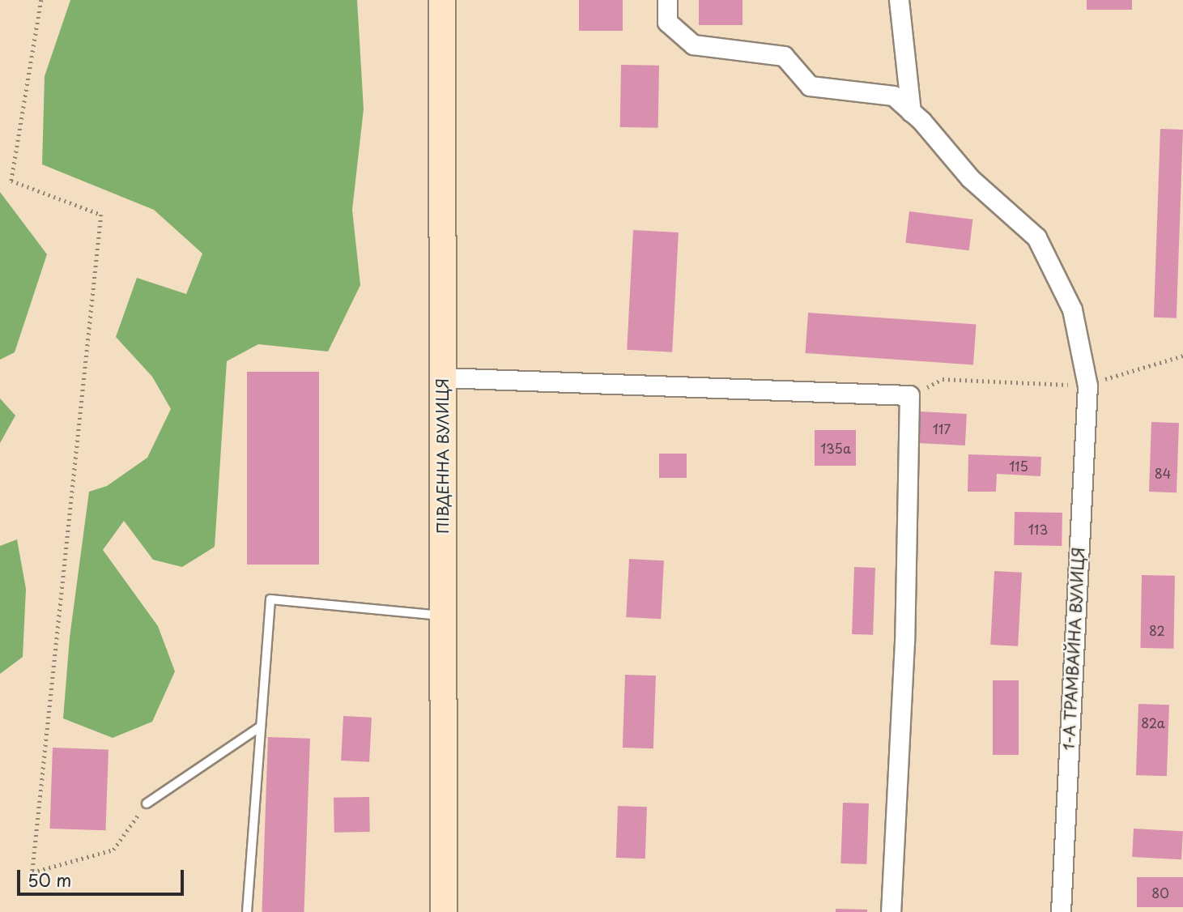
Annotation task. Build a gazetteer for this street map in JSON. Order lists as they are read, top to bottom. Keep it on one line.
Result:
{"streets":{"street":["ПІВДЕННА ВУЛИЦЯ","1-А ТРАМВАЙНА ВУЛИЦЯ"]},"house_numbers":["117","135а","115","84","113","82","82а","80"],"scale_bar":"50 m"}
